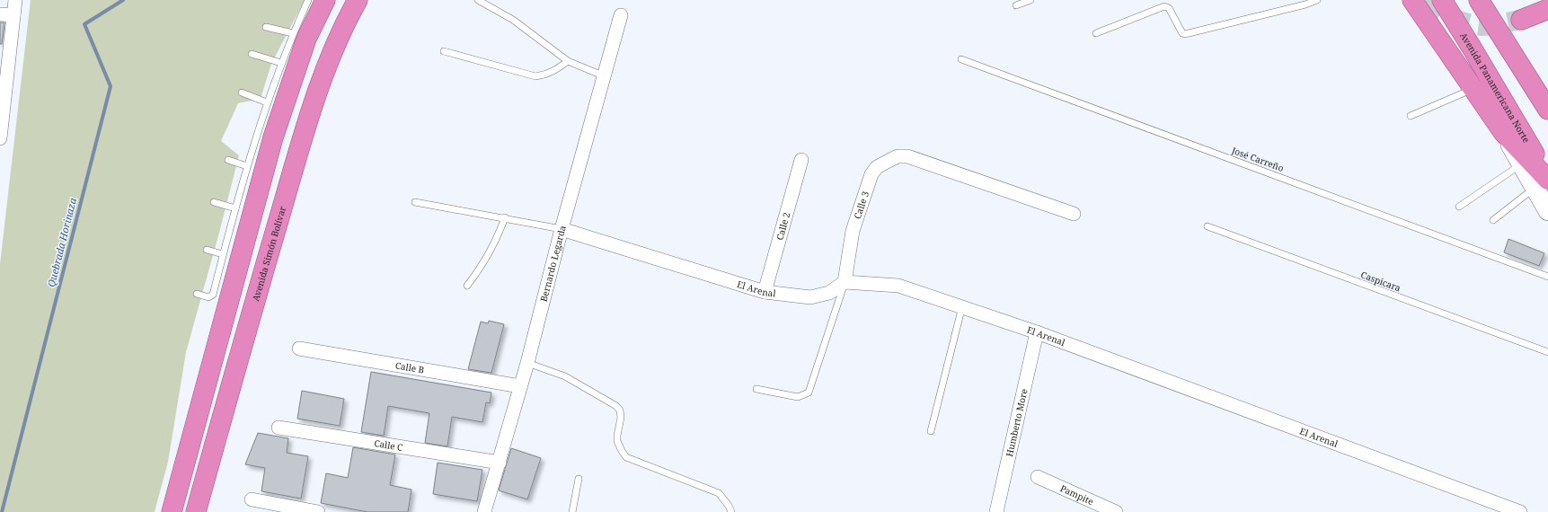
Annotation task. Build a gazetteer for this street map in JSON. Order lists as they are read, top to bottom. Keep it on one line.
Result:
{"streets":{"highway":["Avenida Panamericana Norte","Avenida Simón Bolívar"],"street":["Calle 3","Calle 2","Bernardo Legarda","El Arenal","Calle B","Humberto More","Calle C","Pampite"],"lane":["José Carreño","Caspicara"]},"crossings":[["Calle 3","El Arenal"],["Calle 2","El Arenal"],["Bernardo Legarda","El Arenal"],["Bernardo Legarda","Calle B"],["Bernardo Legarda","Calle C"],["El Arenal","Humberto More"]],"water":["Quebrada Horinaza"]}
